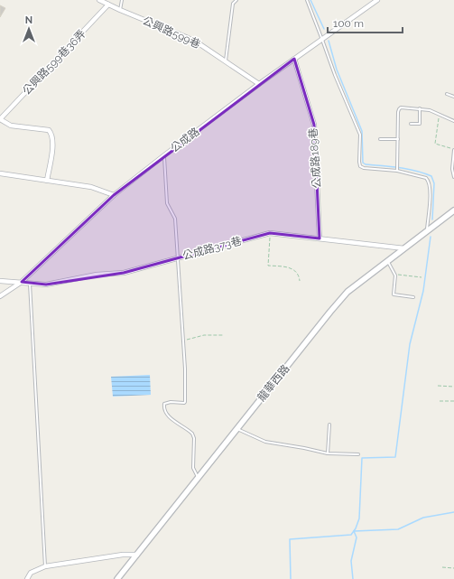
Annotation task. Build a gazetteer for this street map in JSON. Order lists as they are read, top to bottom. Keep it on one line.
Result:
{"streets":{"street":["公興路599巷","公興路599巷36弄","公成路","公成路189巷","公成路373巷","龍華西路"]},"crossings":[["公興路599巷","公興路599巷36弄"],["公興路599巷","公成路"],["公成路","公成路189巷"],["公成路","公成路373巷"],["公成路189巷","公成路373巷"],["公成路373巷","龍華西路"]],"scale_bar":"100 m","north":"top"}
